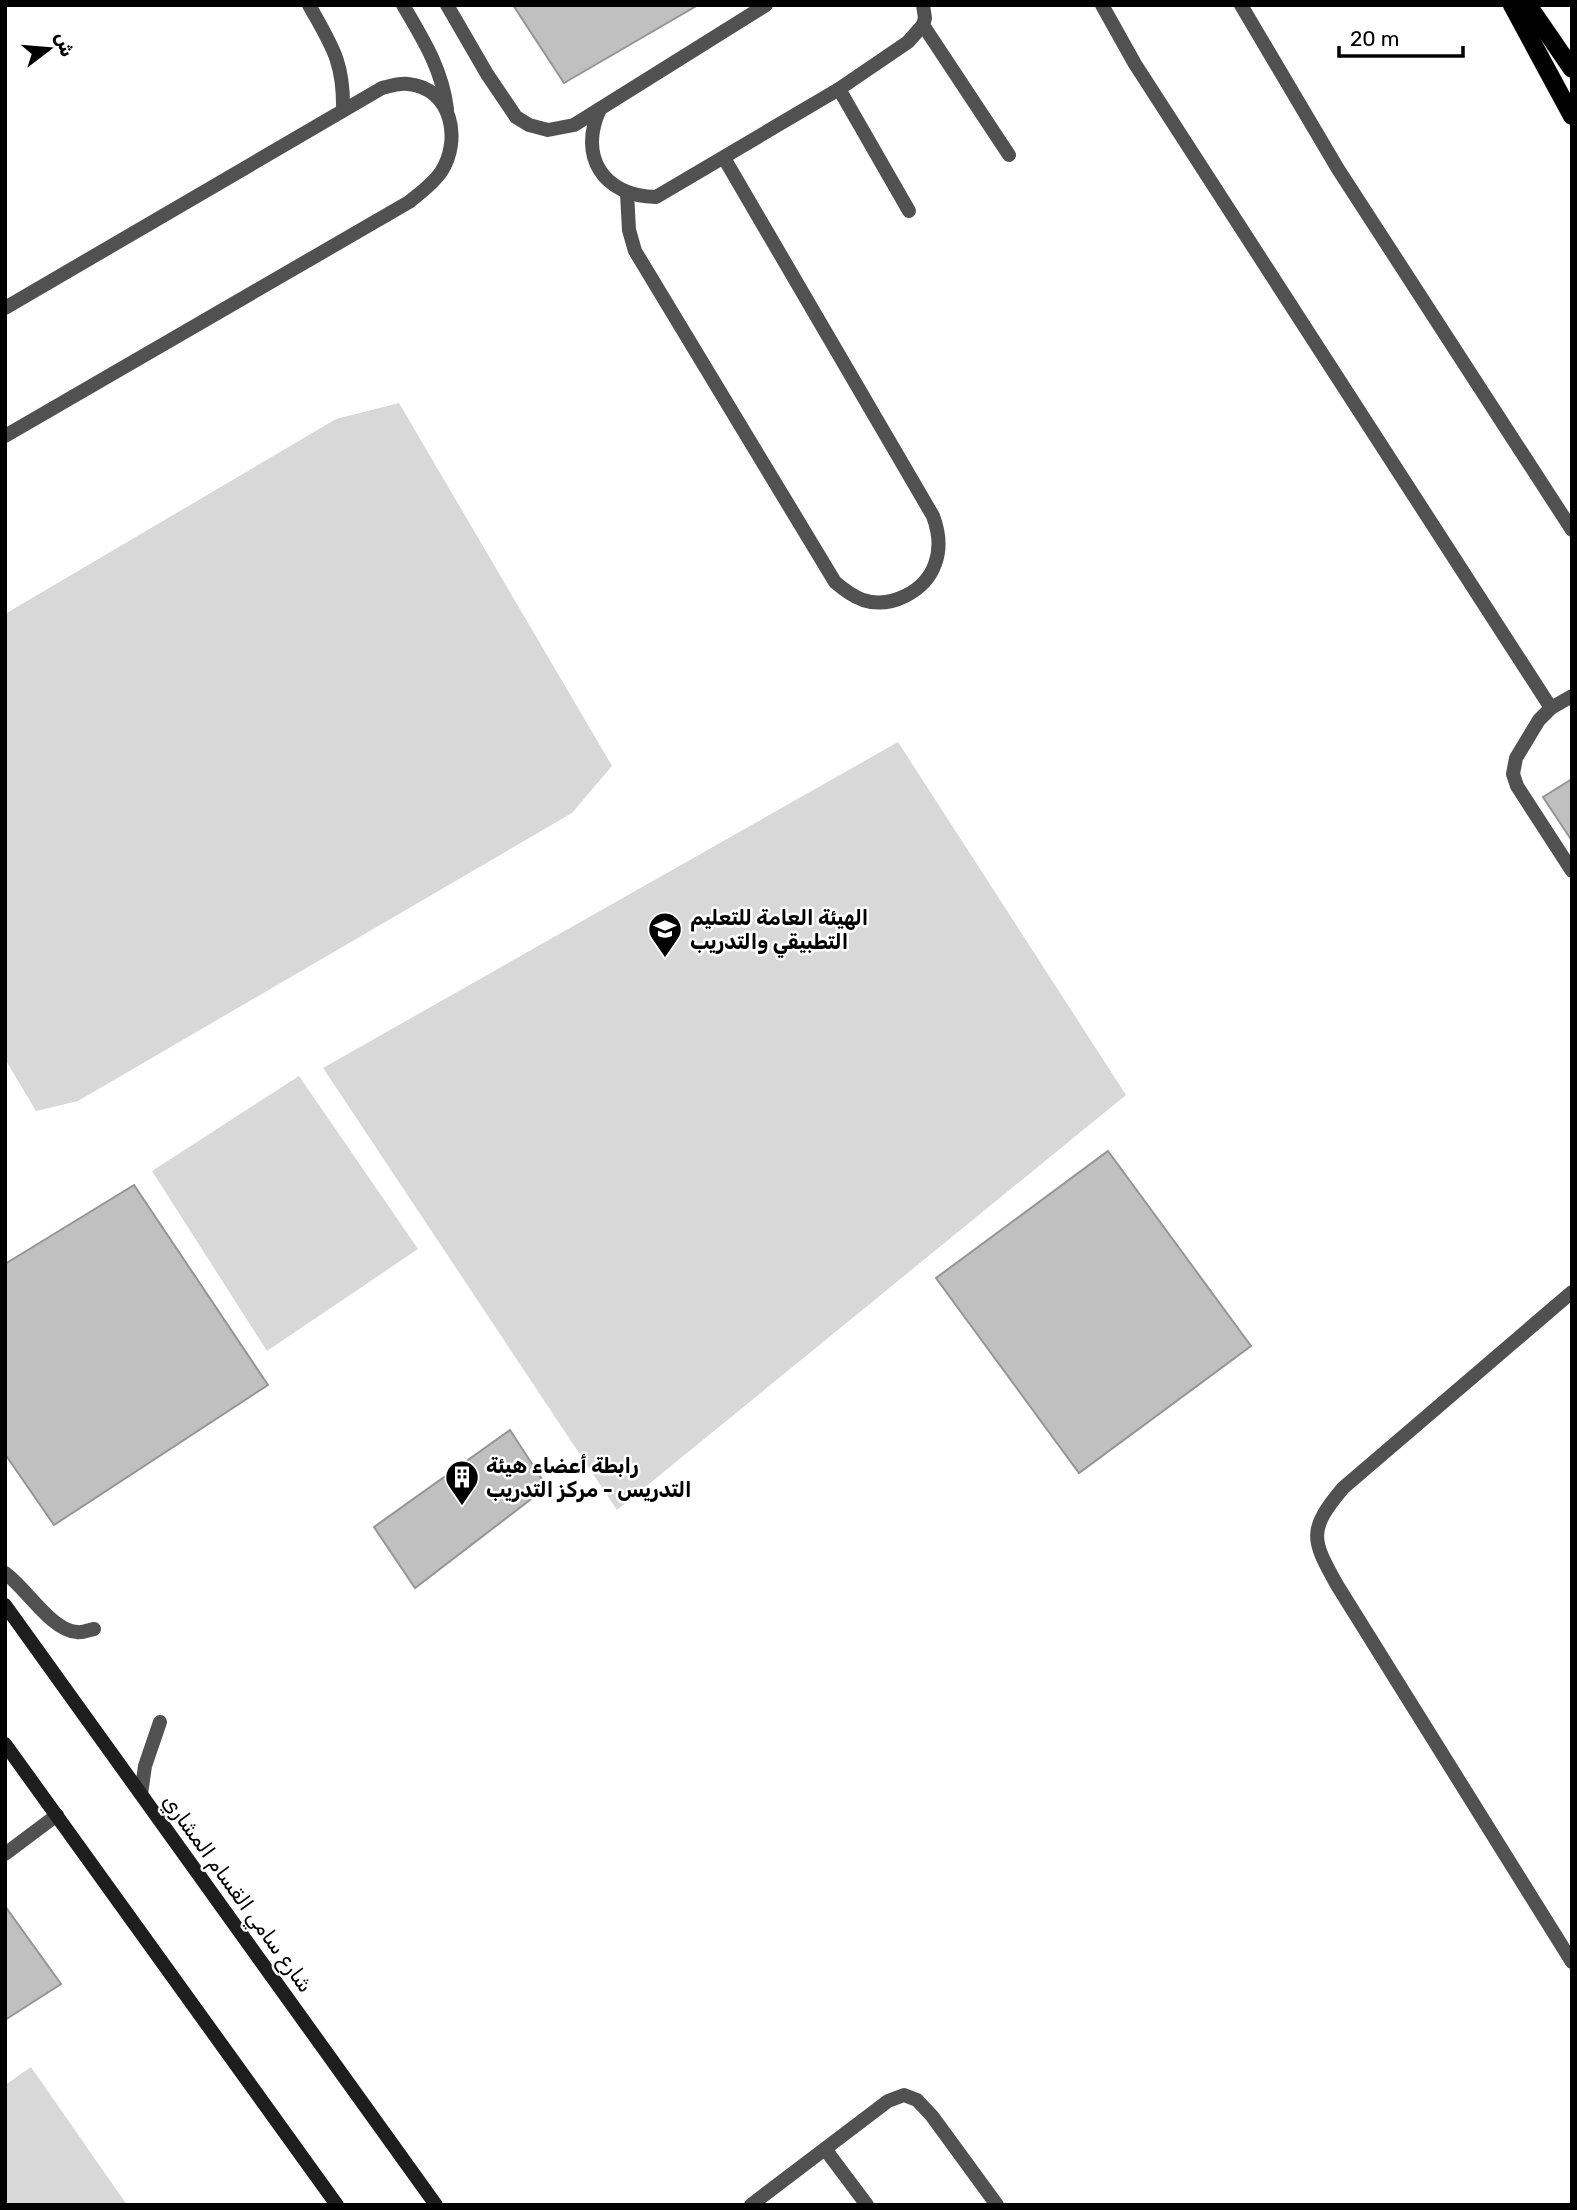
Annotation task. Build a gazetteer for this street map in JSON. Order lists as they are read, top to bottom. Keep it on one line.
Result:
{"streets":{"street":["شارع سامي القسام المشاري"]},"places":{"school or university":["الهيئة العامة للتعليم التطبيقي والتدريب"],"building":["رابطة أعضاء هيئة التدريس - مركز التدريب"]},"scale_bar":"20 m","north":"right"}
